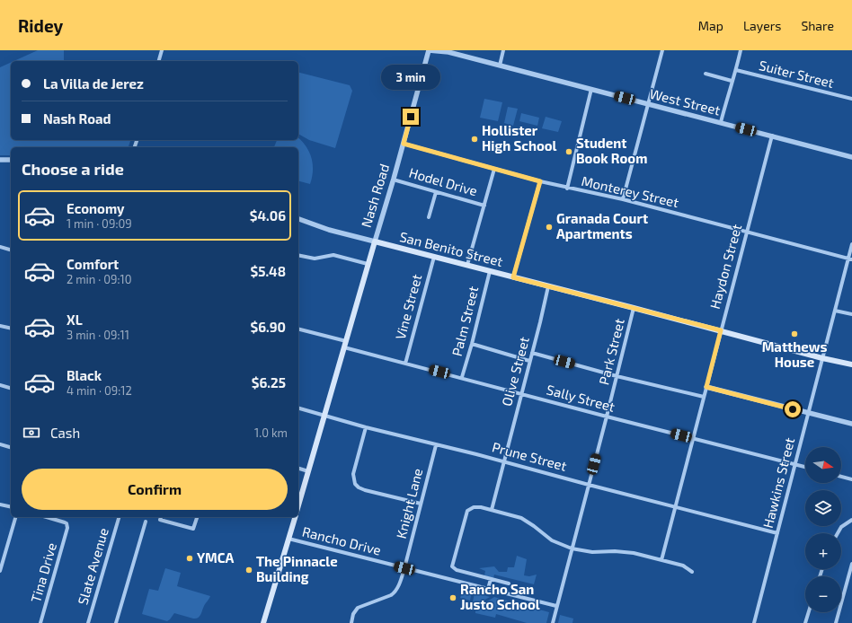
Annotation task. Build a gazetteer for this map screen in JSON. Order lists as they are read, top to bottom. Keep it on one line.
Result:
{"streets":{"main road":["Nash Road","San Benito Street"],"street":["Suiter Street","West Street","Hodel Drive","Monterey Street","Haydon Street","Vine Street","Palm Street","Park Street","Olive Street","Sally Street","Prune Street","Hawkins Street","Knight Lane","Rancho Drive","Slate Avenue","Tina Drive"]},"crossings":[["West Street","Nash Road"],["West Street","Haydon Street"],["Monterey Street","Nash Road"],["Monterey Street","Haydon Street"],["Monterey Street","Hawkins Street"],["Nash Road","San Benito Street"],["Nash Road","Sally Street"],["Nash Road","Prune Street"],["San Benito Street","Haydon Street"],["San Benito Street","Vine Street"],["San Benito Street","Palm Street"],["San Benito Street","Park Street"],["San Benito Street","Olive Street"],["San Benito Street","Hawkins Street"],["Haydon Street","Sally Street"],["Haydon Street","Prune Street"],["Vine Street","Sally Street"],["Palm Street","Sally Street"],["Park Street","Sally Street"],["Park Street","Prune Street"],["Park Street","Rancho Drive"],["Olive Street","Sally Street"],["Olive Street","Prune Street"],["Sally Street","Hawkins Street"],["Prune Street","Hawkins Street"],["Prune Street","Knight Lane"],["Knight Lane","Rancho Drive"]],"places":["Hollister High School","Student Book Room","Granada Court Apartments","Matthews House","YMCA","The Pinnacle Building","Rancho San Justo School"],"north":"right","page":{"header":"Ridey","nav":["Map","Layers","Share"],"banner":["La Villa de Jerez","Nash Road"],"bubble":"3 min","heading":"Choose a ride","list":[{"name":"Economy","note":"1 min · 09:09","value":"$4.06"},{"name":"Comfort","note":"2 min · 09:10","value":"$5.48"},{"name":"XL","note":"3 min · 09:11","value":"$6.90"},{"name":"Black","note":"4 min · 09:12","value":"$6.25"}],"pay":["Cash","1.0 km"],"map_buttons":["+","−"],"buttons":"Confirm"}}
